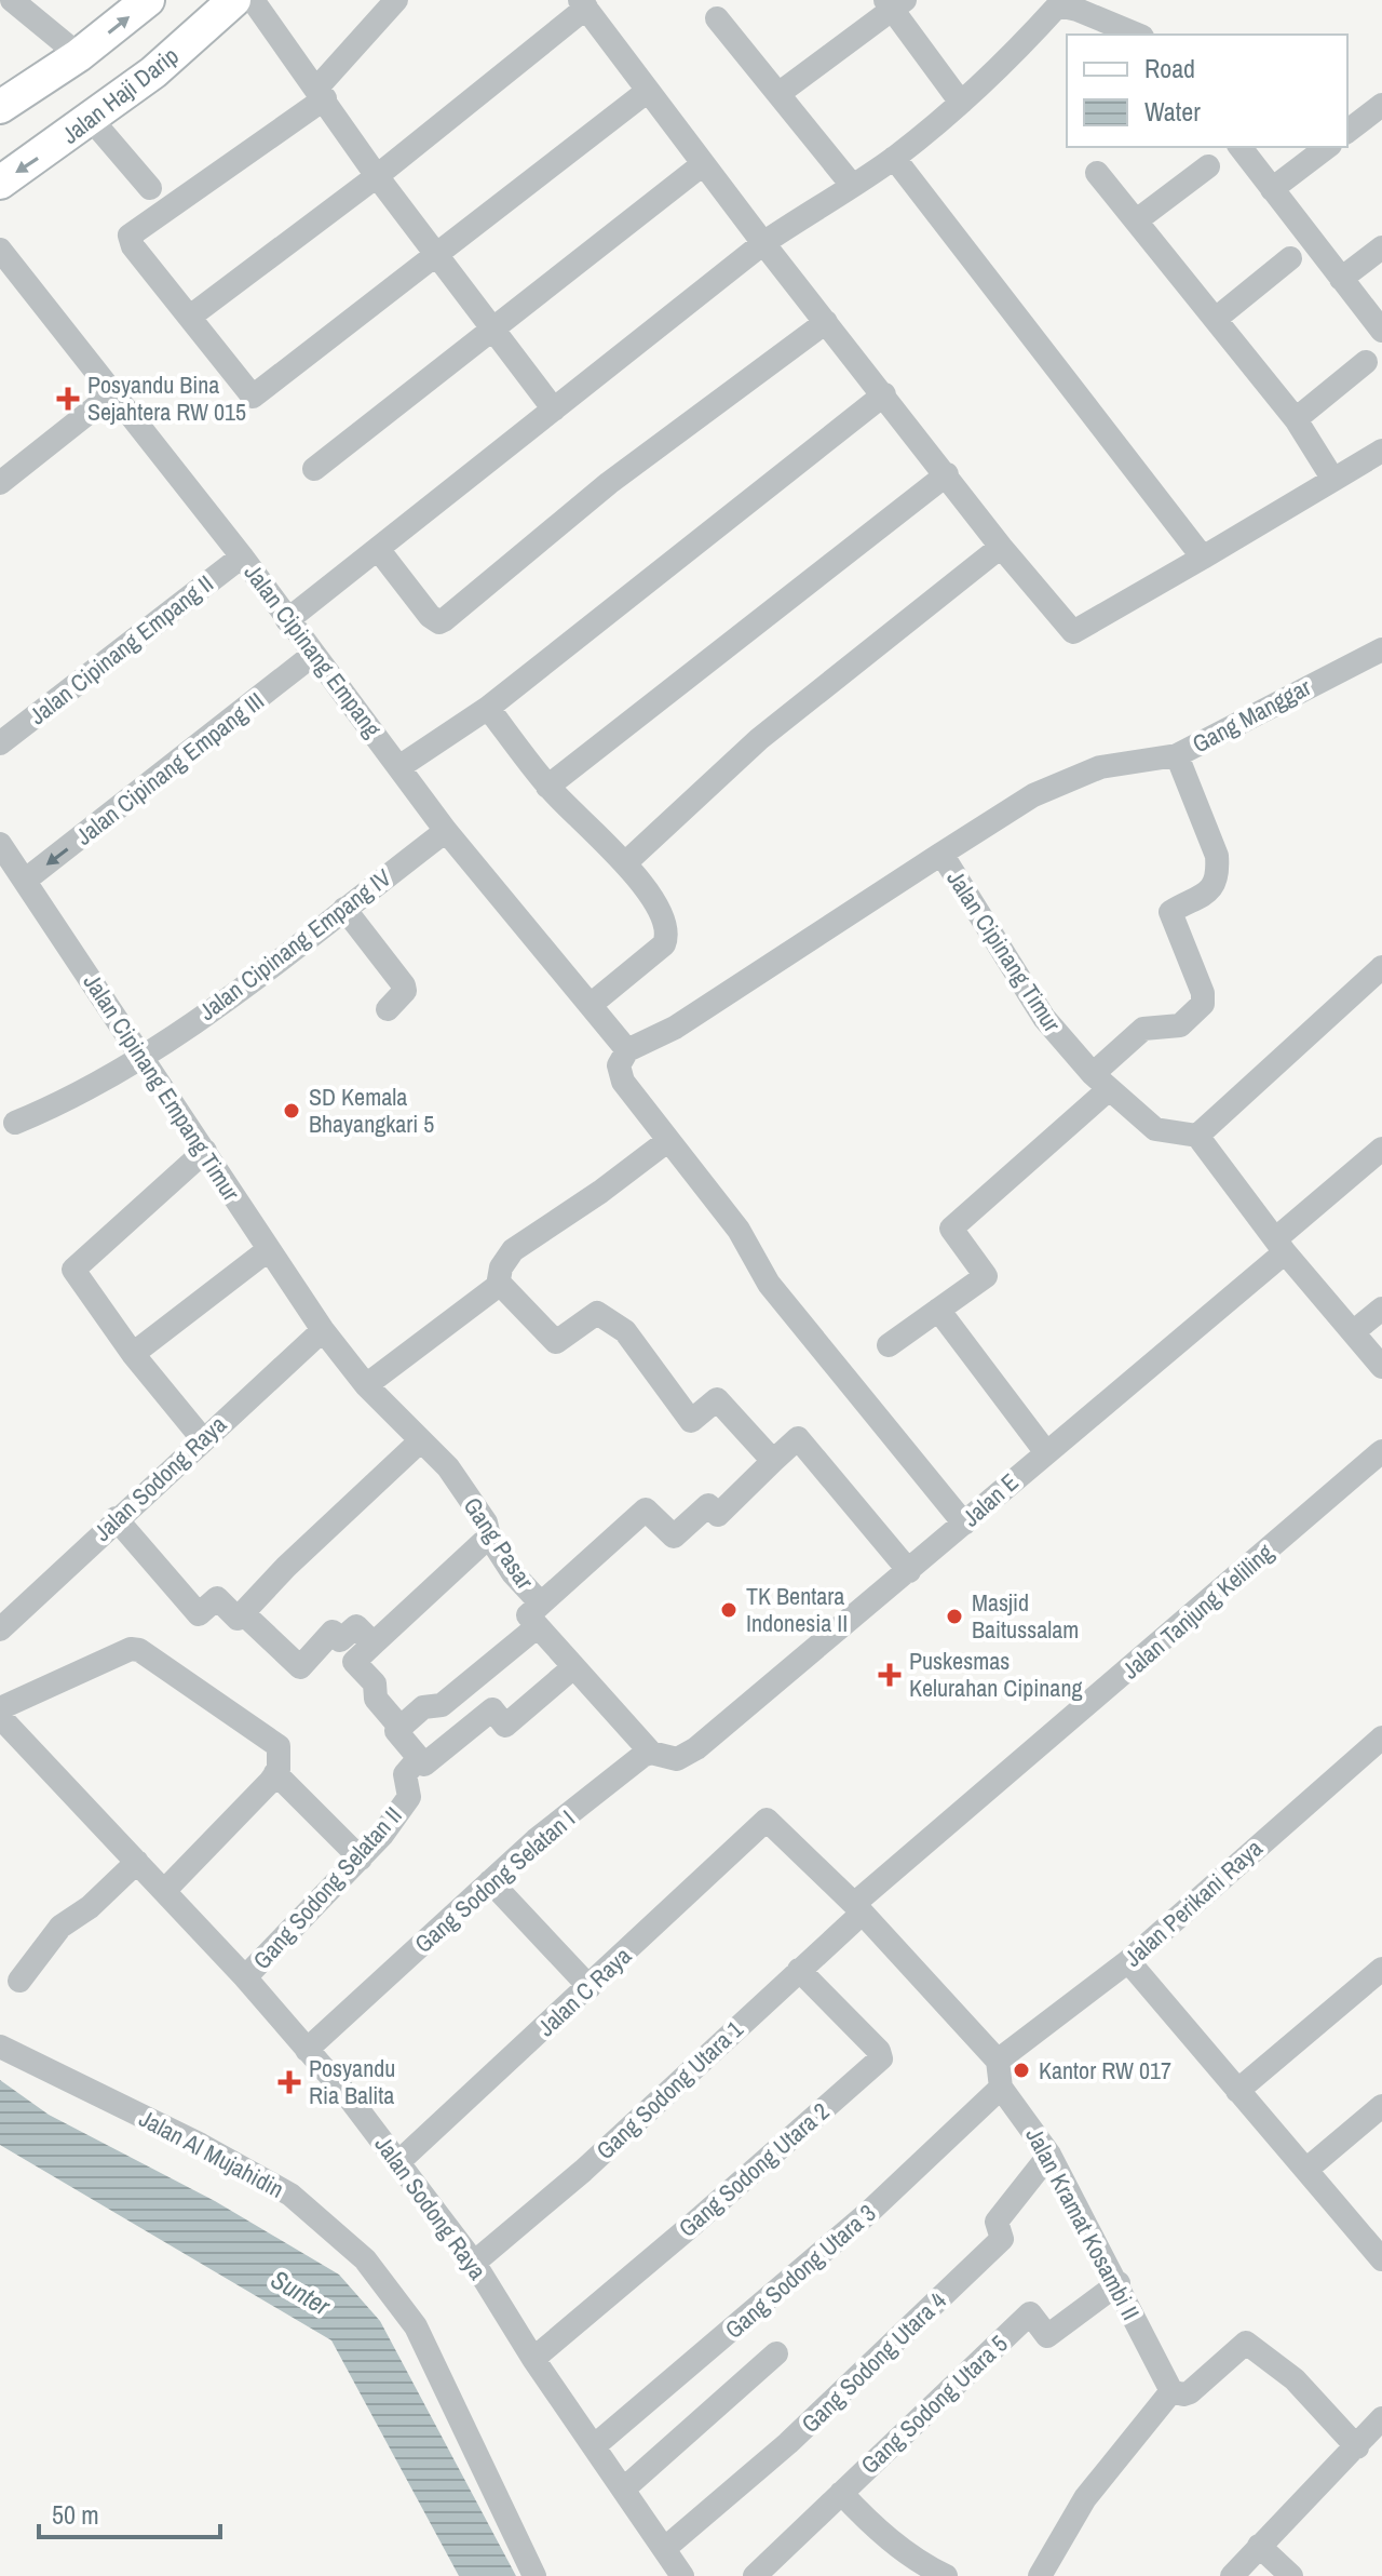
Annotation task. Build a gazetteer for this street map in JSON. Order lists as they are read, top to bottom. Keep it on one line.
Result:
{"streets":{"main road":["Jalan Haji Darip"],"street":["Jalan Cipinang Empang II","Jalan Cipinang Empang","Gang Manggar","Jalan Cipinang Empang III","Jalan Cipinang Empang IV","Jalan Cipinang Timur","Jalan Cipinang Empang Timur","Jalan Sodong Raya","Jalan E","Gang Pasar","Jalan Tanjung Keliling","Gang Sodong Selatan I","Gang Sodong Selatan II","Jalan Perikani Raya","Jalan C Raya","Gang Sodong Utara 1","Jalan Al Mujahidin","Gang Sodong Utara 2","Jalan Kramat Kosambi II","Gang Sodong Utara 3","Gang Sodong Utara 4","Gang Sodong Utara 5"]},"crossings":[["Jalan Cipinang Empang II","Jalan Cipinang Empang"],["Jalan Cipinang Empang","Jalan Cipinang Empang III"],["Jalan Cipinang Empang","Jalan Cipinang Empang IV"],["Jalan Cipinang Empang","Jalan Cipinang Timur"],["Gang Manggar","Jalan Cipinang Timur"],["Jalan Cipinang Empang III","Jalan Cipinang Empang Timur"],["Jalan Cipinang Empang IV","Jalan Cipinang Empang Timur"],["Jalan Cipinang Empang Timur","Jalan Sodong Raya"],["Jalan Cipinang Empang Timur","Gang Pasar"],["Jalan Sodong Raya","Gang Pasar"],["Jalan Sodong Raya","Gang Sodong Selatan I"],["Jalan Sodong Raya","Gang Sodong Selatan II"],["Jalan Sodong Raya","Jalan C Raya"],["Jalan Sodong Raya","Gang Sodong Utara 1"],["Jalan Sodong Raya","Gang Sodong Utara 2"],["Jalan Sodong Raya","Gang Sodong Utara 3"],["Jalan Sodong Raya","Gang Sodong Utara 4"],["Jalan E","Gang Pasar"],["Jalan E","Gang Sodong Selatan I"],["Gang Pasar","Gang Sodong Selatan I"],["Jalan Tanjung Keliling","Jalan C Raya"],["Jalan Tanjung Keliling","Gang Sodong Utara 1"],["Jalan Perikani Raya","Jalan Kramat Kosambi II"],["Jalan C Raya","Gang Sodong Utara 1"],["Gang Sodong Utara 1","Gang Sodong Utara 2"],["Jalan Kramat Kosambi II","Gang Sodong Utara 3"],["Jalan Kramat Kosambi II","Gang Sodong Utara 4"],["Jalan Kramat Kosambi II","Gang Sodong Utara 5"]],"one_way":["Jalan Cipinang Empang III"],"water":["Sunter"],"places":{"health":["Posyandu Bina Sejahtera RW 015","Puskesmas Kelurahan Cipinang","Posyandu Ria Balita"],"other":["SD Kemala Bhayangkari 5","TK Bentara Indonesia II","Masjid Baitussalam","Kantor RW 017"]},"legend":["Road","Water"],"scale_bar":"50 m"}
